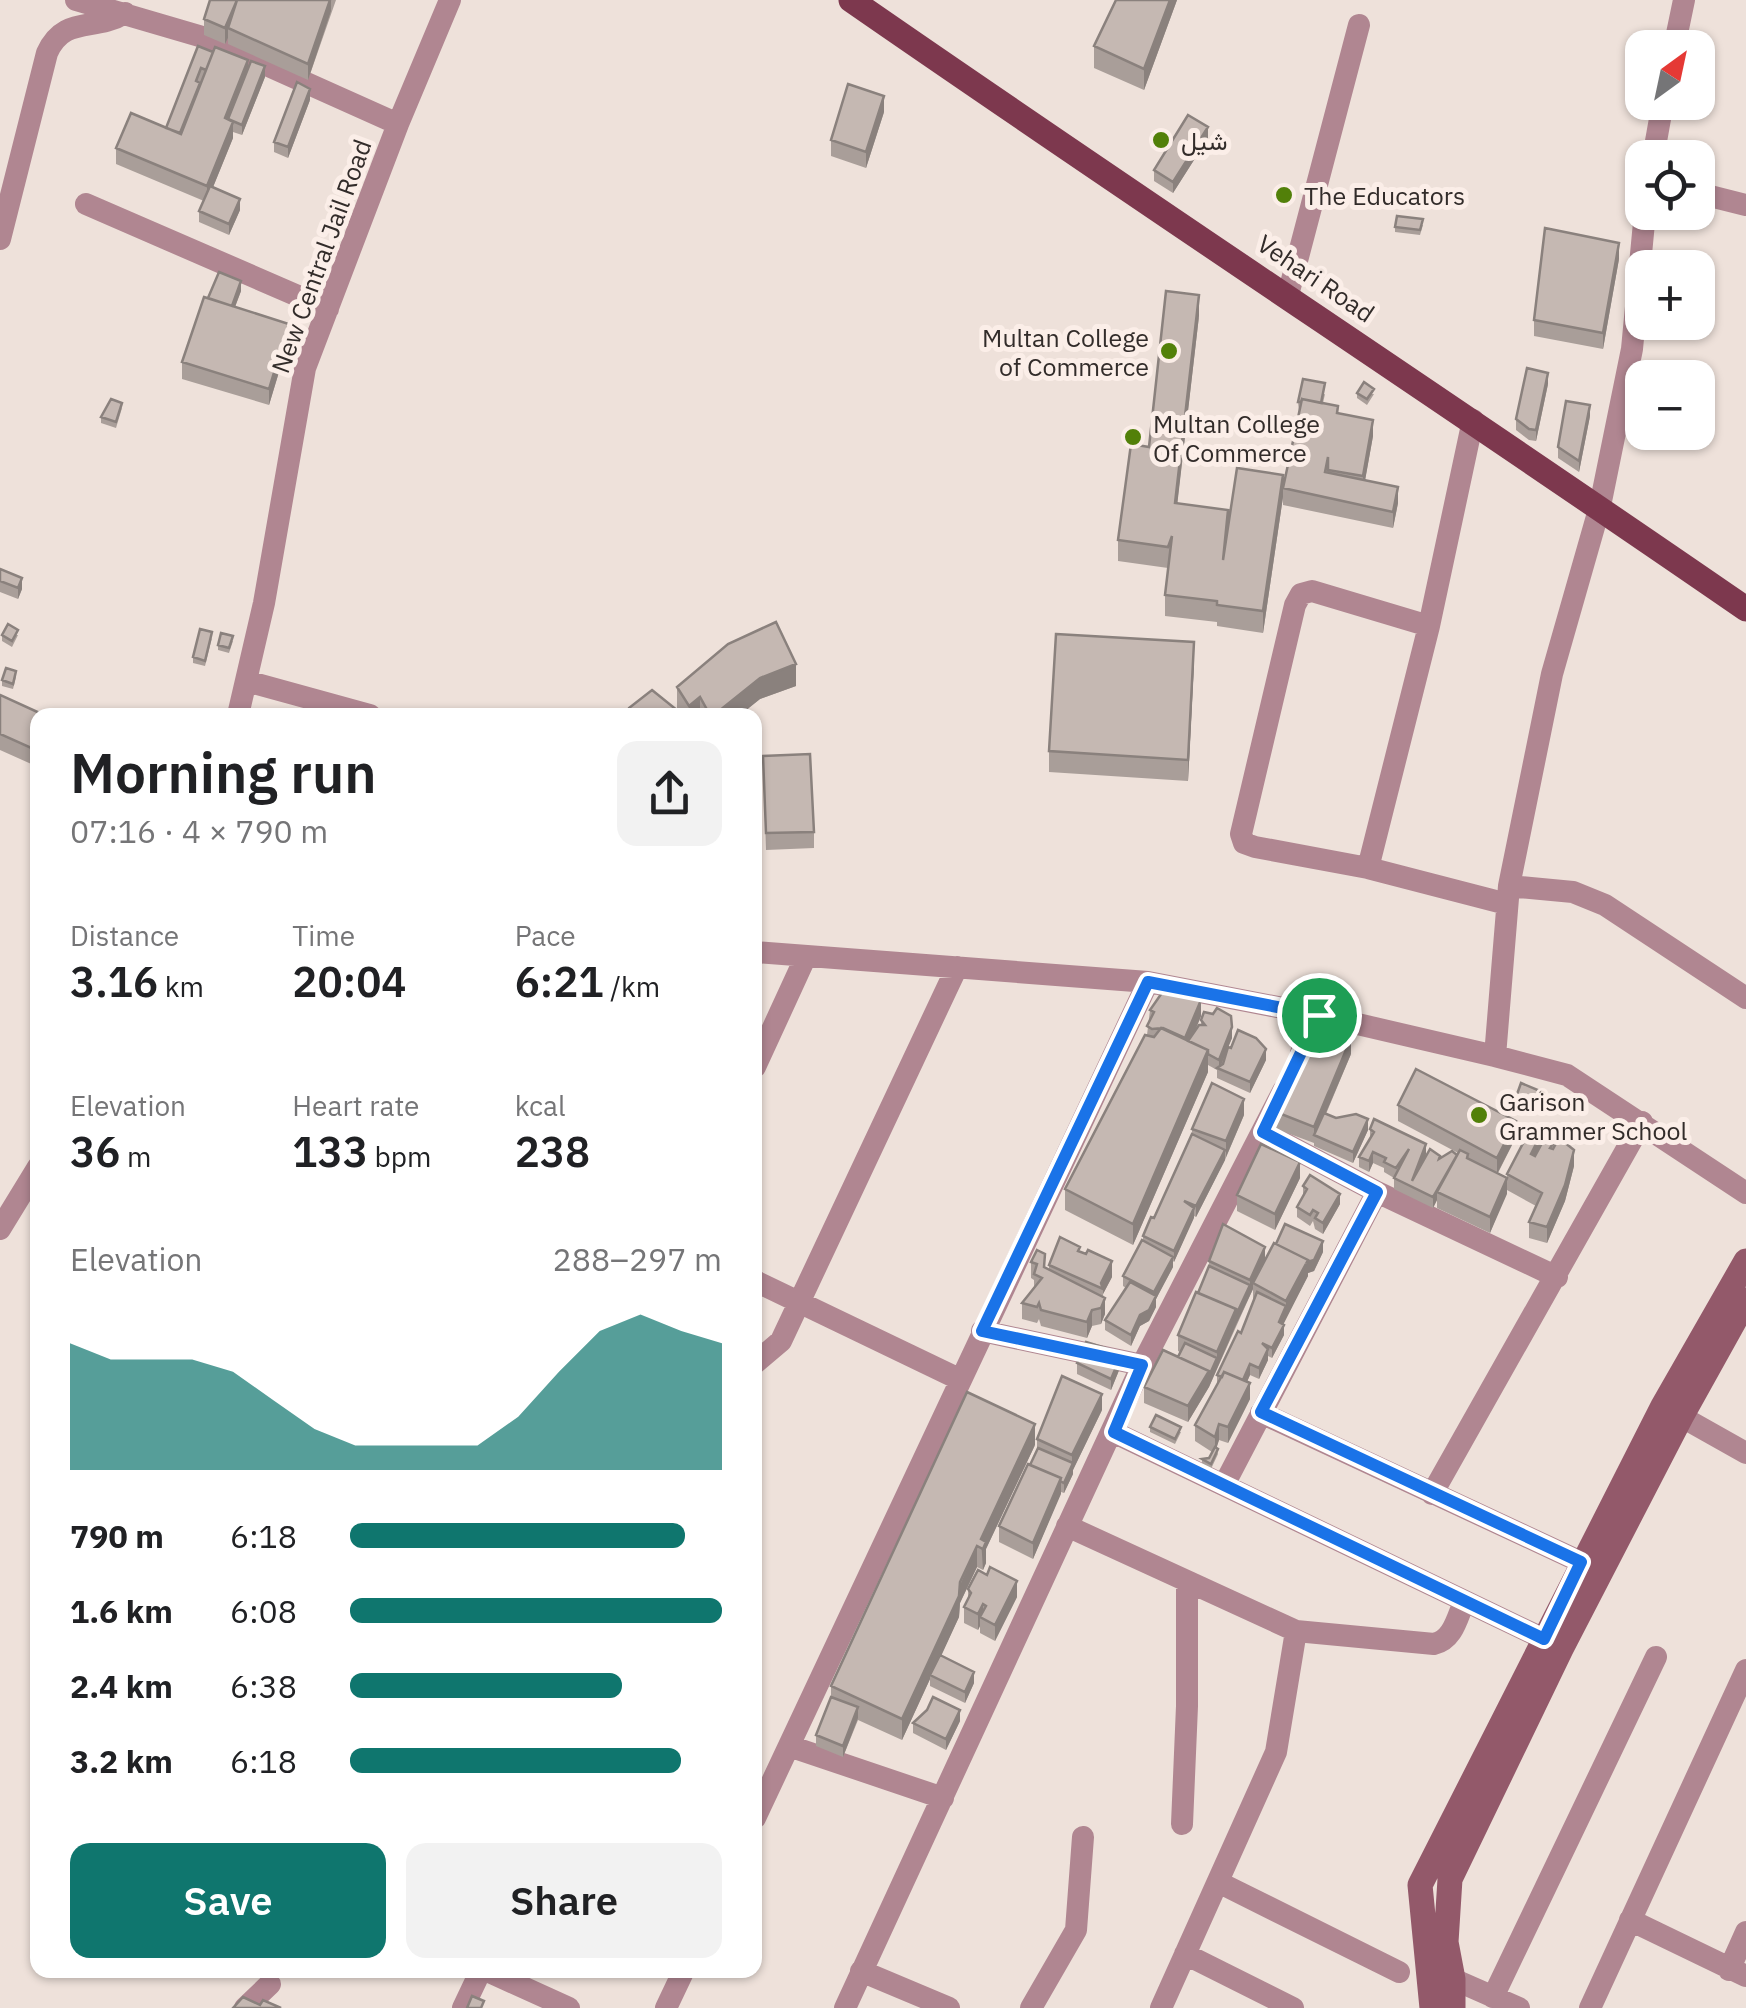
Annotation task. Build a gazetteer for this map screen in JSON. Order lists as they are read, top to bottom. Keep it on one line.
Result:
{"streets":{"main road":["Vehari Road"],"street":["New Central Jail Road"]},"places":["شیل","The Educators","Multan College of Commerce","Multan College Of Commerce","Garison Grammer School"],"north":"top right","page":{"map_buttons":["+","−"],"heading":["Morning run","07:16 · 4 × 790 m"],"stats":[["Distance","3.16 km"],["Time","20:04"],["Pace","6:21 /km"],["Elevation","36 m"],["Heart rate","133 bpm"],["kcal","238"]],"chart":["Elevation","288–297 m"],"list":[{"name":"790 m","note":"6:18"},{"name":"1.6 km","note":"6:08"},{"name":"2.4 km","note":"6:38"},{"name":"3.2 km","note":"6:18"}],"buttons":["Save","Share"]}}
